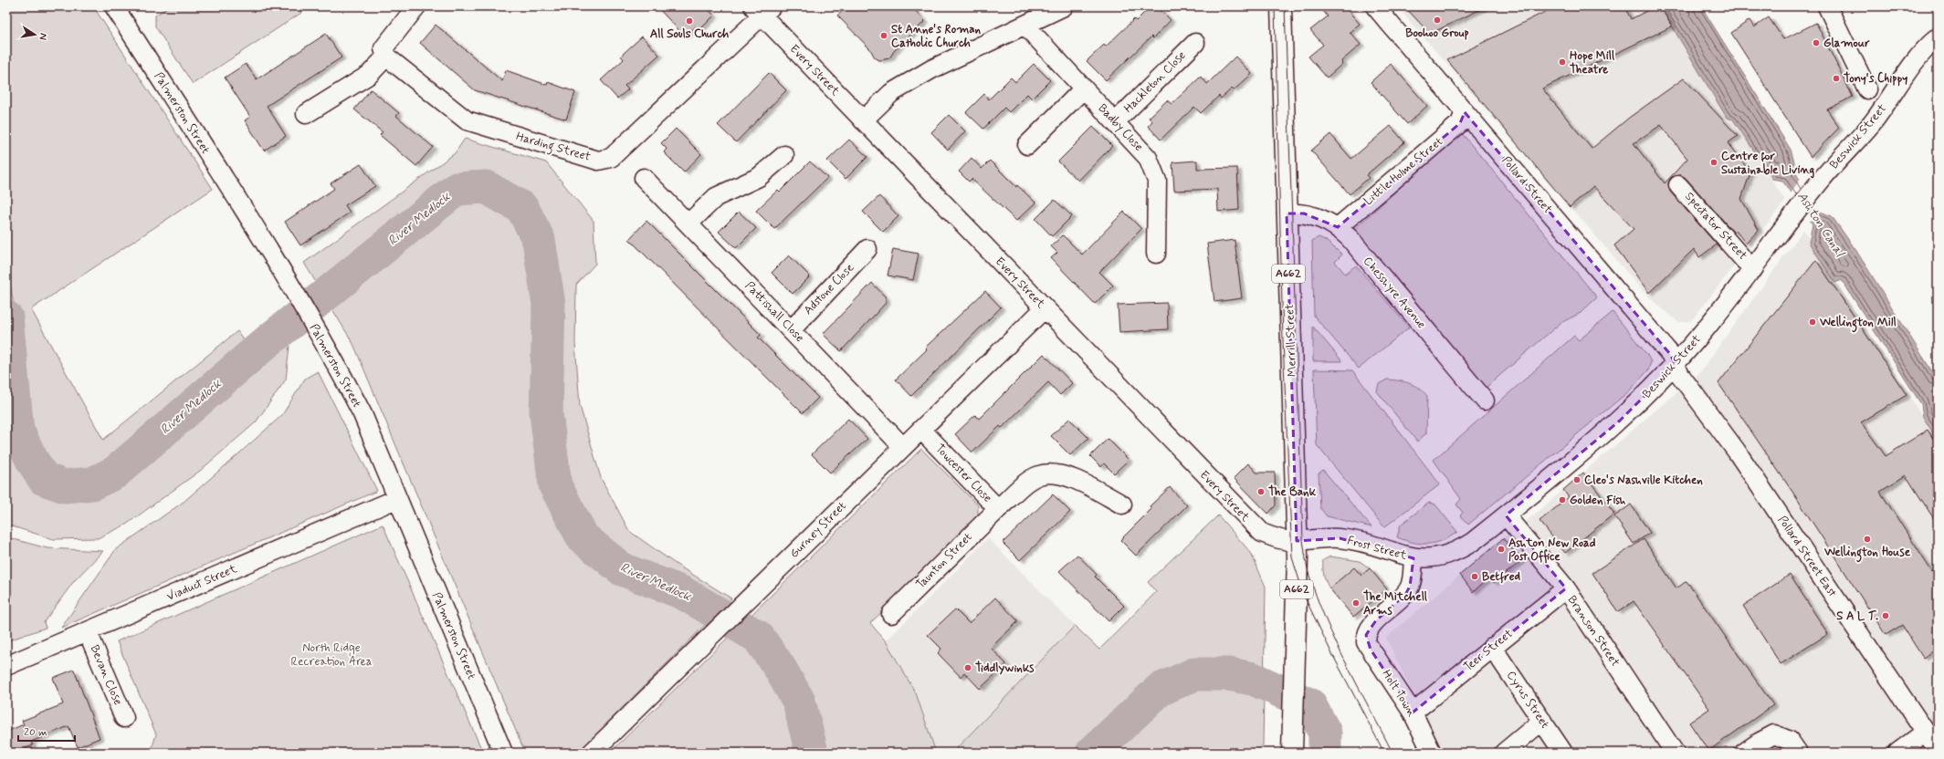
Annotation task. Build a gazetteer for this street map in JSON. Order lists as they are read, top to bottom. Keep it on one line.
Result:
{"streets":{"main road":["A662","Merrill Street"],"street":["Every Street","Hackleton Close","Palmerston Street","Badby Close","Beswick Street","Harding Street","Little Holme Street","Pollard Street","Spectator Street","Adstone Close","Chesshyre Avenue","Pattishall Close","Towcester Close","Gurney Street","Frost Street","Pollard Street East","Taunton Street","Viaduct Street","Branson Street","Teer Street","Bevan Close","Holt Town","Cyrus Street"]},"crossings":[["Every Street","Harding Street"],["Every Street","Merrill Street"],["Every Street","Gurney Street"],["Every Street","Frost Street"],["Hackleton Close","Badby Close"],["Palmerston Street","Viaduct Street"],["Beswick Street","Pollard Street"],["Beswick Street","Spectator Street"],["Beswick Street","Frost Street"],["Beswick Street","Pollard Street East"],["Beswick Street","Branson Street"],["Beswick Street","Holt Town"],["Little Holme Street","Pollard Street"],["Little Holme Street","Chesshyre Avenue"],["Pollard Street","Pollard Street East"],["Adstone Close","Pattishall Close"],["Chesshyre Avenue","Merrill Street"],["Pattishall Close","Gurney Street"],["Merrill Street","Frost Street"],["Towcester Close","Gurney Street"],["Towcester Close","Taunton Street"],["Frost Street","Holt Town"],["Viaduct Street","Bevan Close"],["Branson Street","Teer Street"],["Teer Street","Holt Town"],["Teer Street","Cyrus Street"]],"water":["River Medlock","Ashton Canal"],"parks":["North Ridge Recreation Area"],"places":["Boohoo Group","All Souls Church","St Anne's Roman Catholic Church","Glamour","Hope Mill Theatre","Tony's Chippy","Centre for Sustainable Living","Wellington Mill","Cleo's Nashville Kitchen","The Bank","Golden Fish","Wellington House","Ashton New Road Post Office","Betfred","The Mitchell Arms","S A L T.","Tiddlywinks"],"scale_bar":"20 m","north":"right"}
